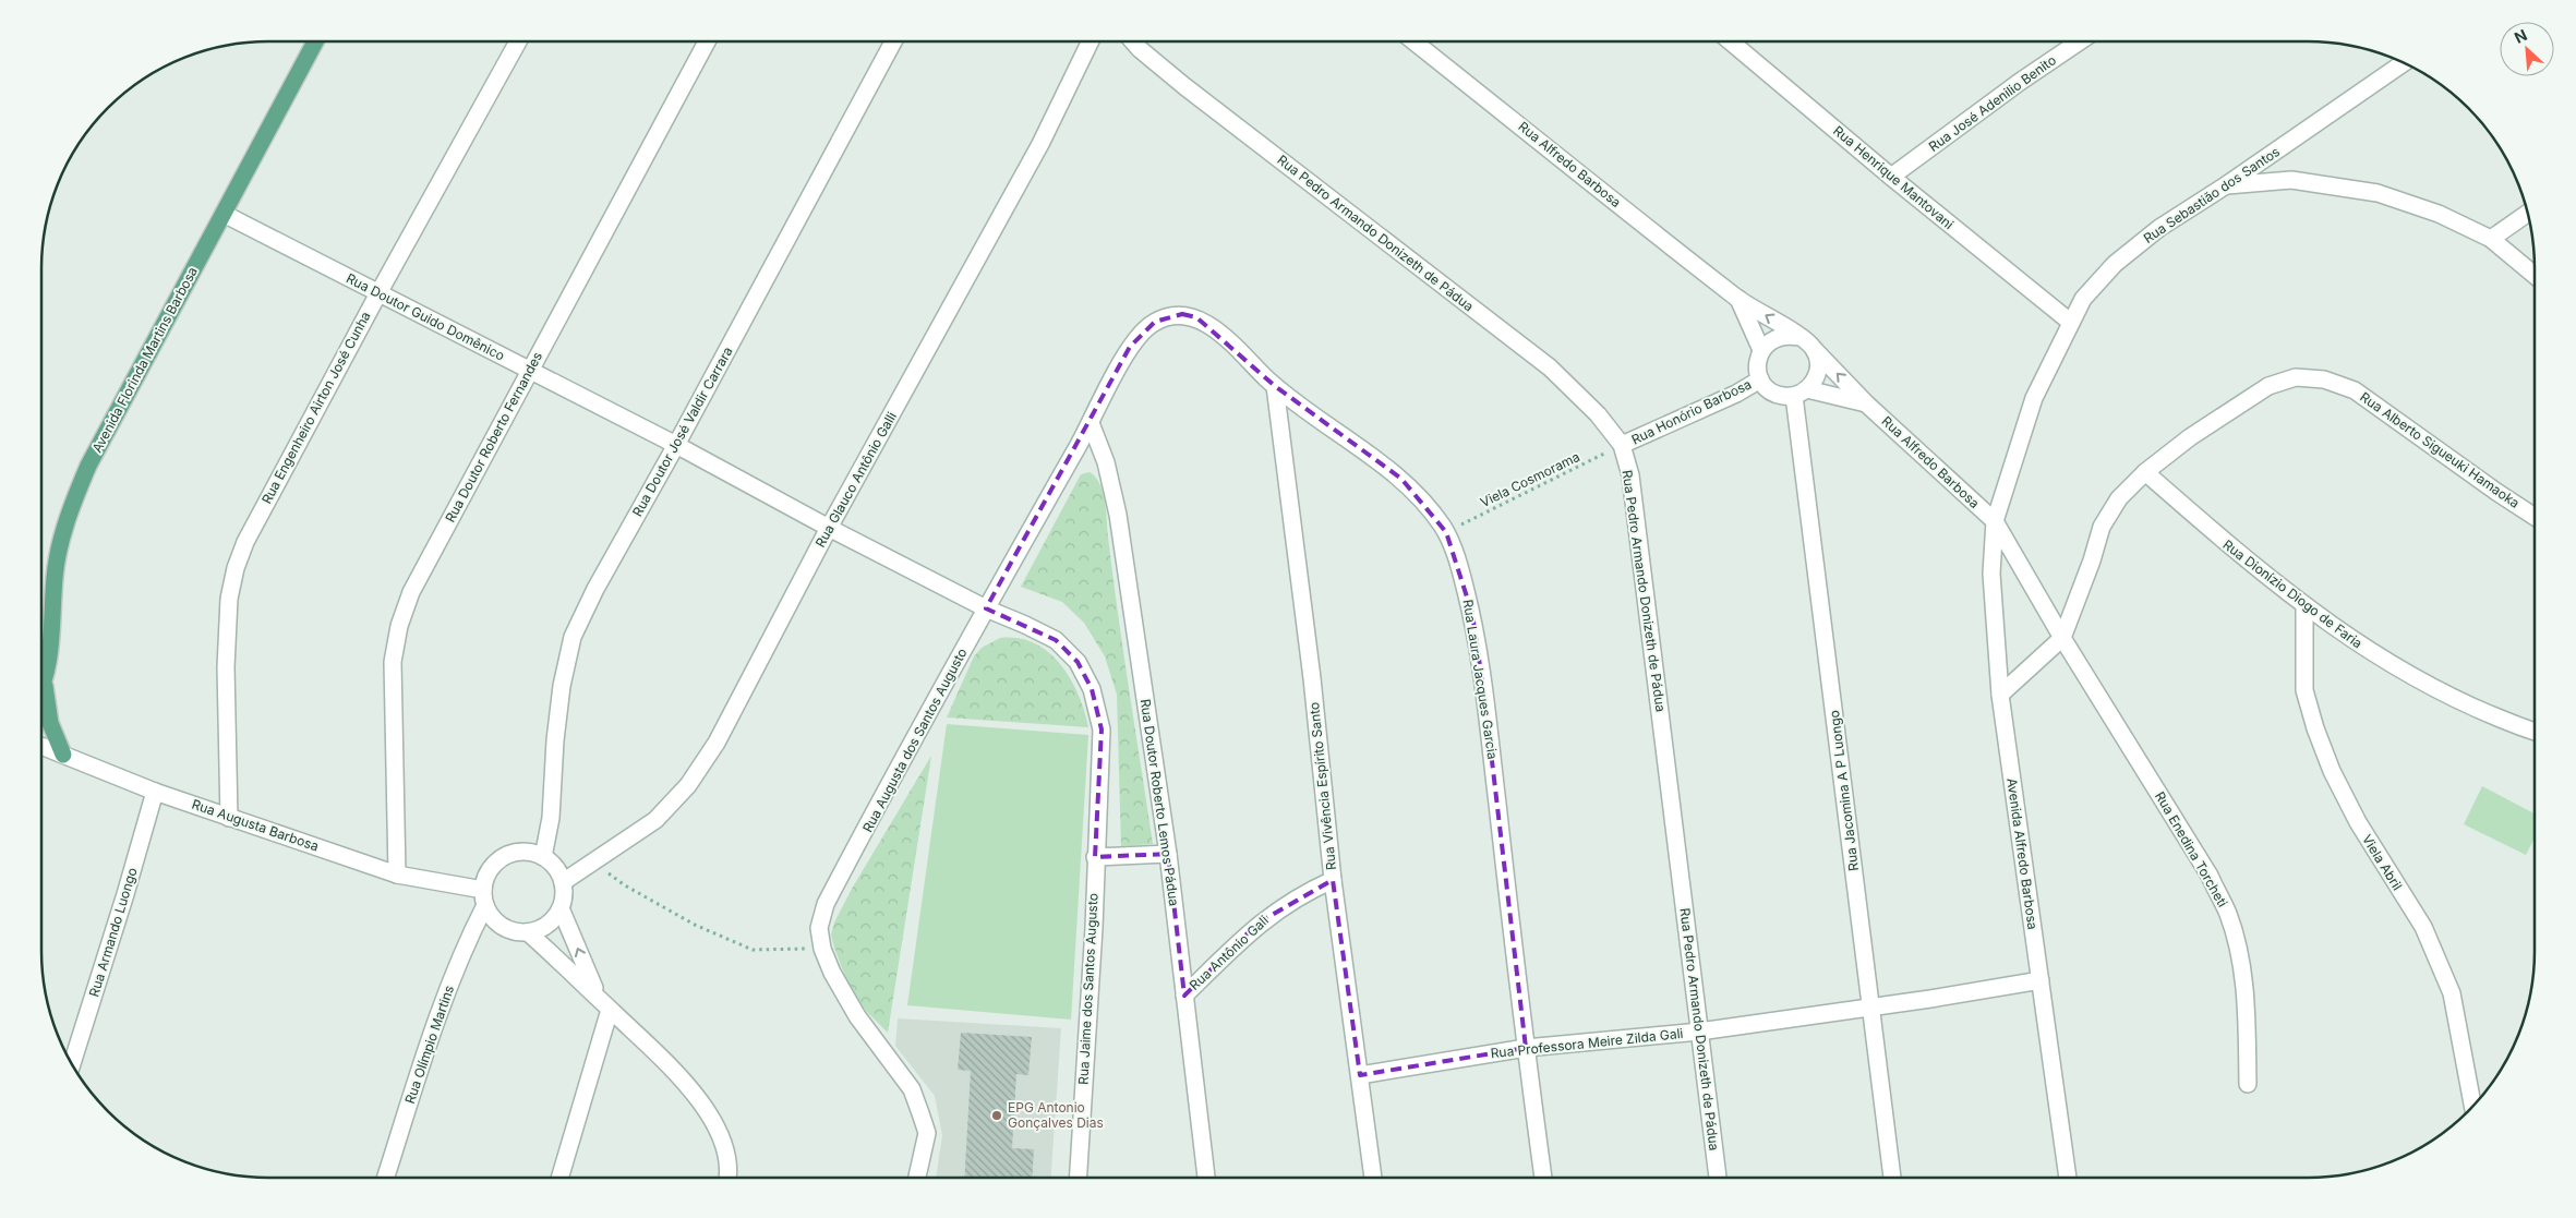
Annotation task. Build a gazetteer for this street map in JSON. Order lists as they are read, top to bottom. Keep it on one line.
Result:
{"streets":{"main road":["Avenida Florinda Martins Barbosa"],"street":["Rua José Adenilio Benito","Rua Alfredo Barbosa","Rua Henrique Mantovani","Rua Sebastião dos Santos","Rua Pedro Armando Donizeth de Pádua","Rua Doutor Guido Domênico","Rua Engenheiro Airton José Cunha","Rua Honório Barbosa","Rua Doutor José Valdir Carrara","Rua Doutor Roberto Fernandes","Rua Alberto Sigueuki Hamaoka","Rua Glauco Antônio Galli","Rua Dionízio Diogo de Faria","Rua Laura Jacques Garcia","Rua Augusta dos Santos Augusto","Rua Vivência Espírito Santo","Rua Jacomina A P Luongo","Rua Doutor Roberto Lemos Pádua","Rua Augusta Barbosa","Rua Enedina Torcheti","Avenida Alfredo Barbosa","Viela Abril","Rua Armando Luongo","Rua Antônio Gali","Rua Jaime dos Santos Augusto","Rua Professora Meire Zilda Gali","Rua Olímpio Martins"],"path":["Viela Cosmorama"]},"crossings":[["Rua José Adenilio Benito","Rua Henrique Mantovani"],["Rua Alfredo Barbosa","Rua Sebastião dos Santos"],["Rua Alfredo Barbosa","Rua Honório Barbosa"],["Rua Alfredo Barbosa","Rua Alberto Sigueuki Hamaoka"],["Rua Alfredo Barbosa","Rua Jacomina A P Luongo"],["Rua Alfredo Barbosa","Rua Enedina Torcheti"],["Rua Alfredo Barbosa","Avenida Alfredo Barbosa"],["Rua Henrique Mantovani","Rua Sebastião dos Santos"],["Rua Sebastião dos Santos","Avenida Alfredo Barbosa"],["Rua Pedro Armando Donizeth de Pádua","Rua Honório Barbosa"],["Rua Pedro Armando Donizeth de Pádua","Viela Cosmorama"],["Rua Pedro Armando Donizeth de Pádua","Rua Professora Meire Zilda Gali"],["Rua Doutor Guido Domênico","Avenida Florinda Martins Barbosa"],["Rua Doutor Guido Domênico","Rua Engenheiro Airton José Cunha"],["Rua Doutor Guido Domênico","Rua Doutor José Valdir Carrara"],["Rua Doutor Guido Domênico","Rua Doutor Roberto Fernandes"],["Rua Doutor Guido Domênico","Rua Glauco Antônio Galli"],["Rua Doutor Guido Domênico","Rua Augusta dos Santos Augusto"],["Rua Doutor Guido Domênico","Rua Jaime dos Santos Augusto"],["Rua Engenheiro Airton José Cunha","Rua Augusta Barbosa"],["Rua Honório Barbosa","Viela Cosmorama"],["Rua Honório Barbosa","Rua Jacomina A P Luongo"],["Rua Doutor José Valdir Carrara","Rua Glauco Antônio Galli"],["Rua Doutor José Valdir Carrara","Rua Augusta Barbosa"],["Rua Doutor José Valdir Carrara","Rua Olímpio Martins"],["Rua Doutor Roberto Fernandes","Rua Augusta Barbosa"],["Rua Alberto Sigueuki Hamaoka","Rua Dionízio Diogo de Faria"],["Rua Alberto Sigueuki Hamaoka","Rua Enedina Torcheti"],["Rua Alberto Sigueuki Hamaoka","Avenida Alfredo Barbosa"],["Rua Glauco Antônio Galli","Rua Augusta Barbosa"],["Rua Glauco Antônio Galli","Rua Olímpio Martins"],["Viela Cosmorama","Rua Laura Jacques Garcia"],["Rua Dionízio Diogo de Faria","Viela Abril"],["Rua Laura Jacques Garcia","Rua Augusta dos Santos Augusto"],["Rua Laura Jacques Garcia","Rua Vivência Espírito Santo"],["Rua Laura Jacques Garcia","Rua Professora Meire Zilda Gali"],["Rua Augusta dos Santos Augusto","Rua Doutor Roberto Lemos Pádua"],["Rua Vivência Espírito Santo","Rua Antônio Gali"],["Rua Vivência Espírito Santo","Rua Professora Meire Zilda Gali"],["Rua Jacomina A P Luongo","Rua Professora Meire Zilda Gali"],["Rua Doutor Roberto Lemos Pádua","Rua Antônio Gali"],["Rua Augusta Barbosa","Rua Armando Luongo"],["Rua Augusta Barbosa","Rua Olímpio Martins"],["Avenida Alfredo Barbosa","Rua Professora Meire Zilda Gali"]],"places":["EPG Antonio Gonçalves Dias"],"north":"top left"}
